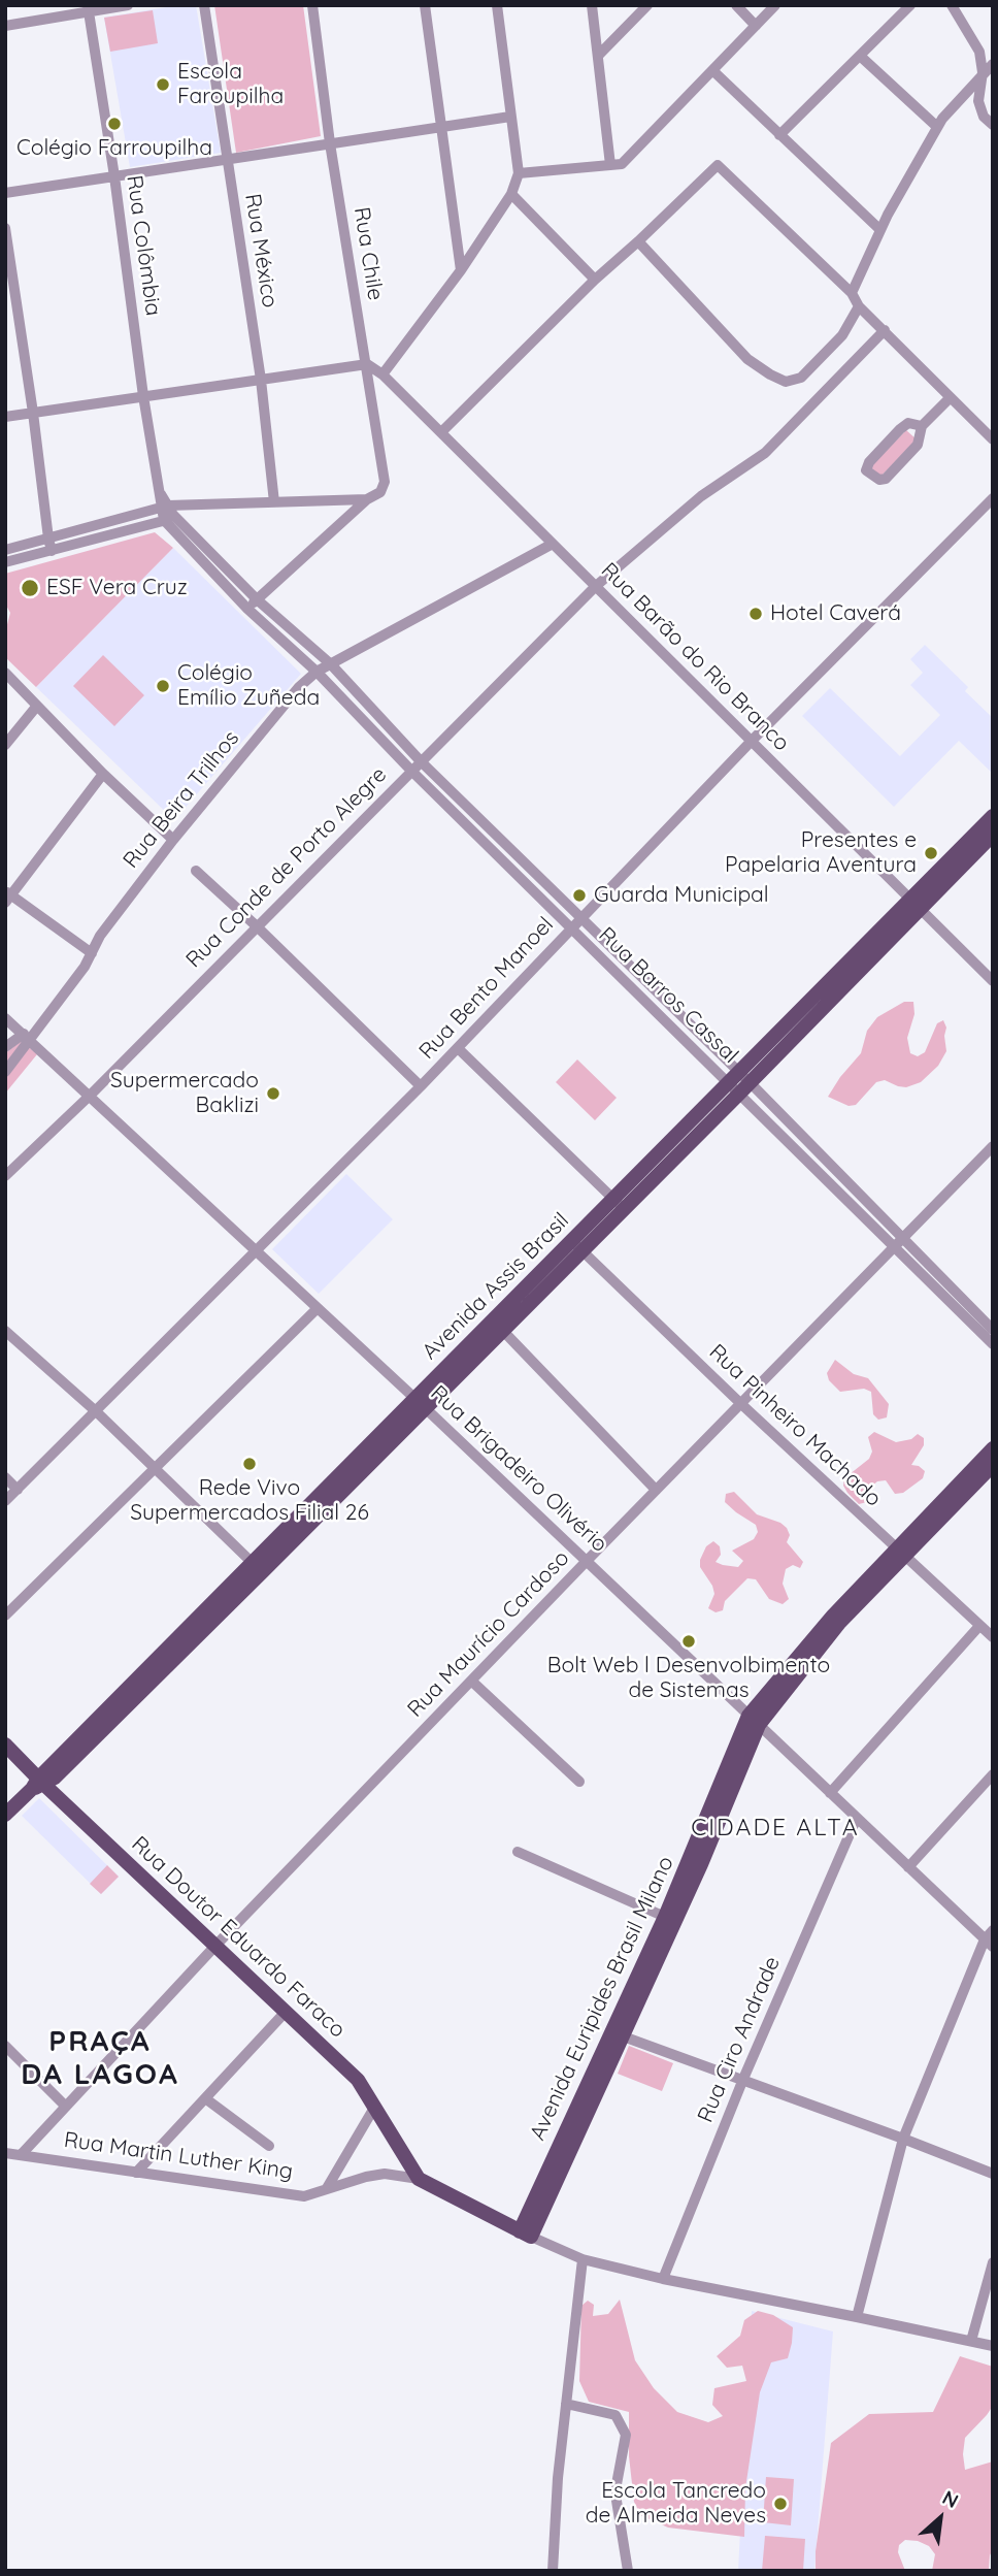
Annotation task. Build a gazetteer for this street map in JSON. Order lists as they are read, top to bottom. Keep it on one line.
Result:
{"streets":{"main road":["Avenida Assis Brasil","Rua Doutor Eduardo Faraco","Avenida Euripides Brasil Milano","Rua Martin Luther King"],"street":["Rua Colômbia","Rua México","Rua Chile","Rua Barão do Rio Branco","Rua Beira Trilhos","Rua Conde de Porto Alegre","Rua Bento Manoel","Rua Barros Cassal","Rua Pinheiro Machado","Rua Brigadeiro Olivério","Rua Maurício Cardoso","Rua Ciro Andrade"]},"crossings":[["Rua Colômbia","Rua Barros Cassal"],["Rua Chile","Rua Barão do Rio Branco"],["Rua Barão do Rio Branco","Rua Beira Trilhos"],["Rua Barão do Rio Branco","Rua Conde de Porto Alegre"],["Rua Barão do Rio Branco","Rua Bento Manoel"],["Rua Barão do Rio Branco","Avenida Assis Brasil"],["Rua Beira Trilhos","Rua Barros Cassal"],["Rua Beira Trilhos","Rua Brigadeiro Olivério"],["Rua Conde de Porto Alegre","Rua Barros Cassal"],["Rua Conde de Porto Alegre","Rua Brigadeiro Olivério"],["Rua Bento Manoel","Rua Barros Cassal"],["Rua Bento Manoel","Rua Brigadeiro Olivério"],["Rua Barros Cassal","Avenida Assis Brasil"],["Rua Barros Cassal","Rua Maurício Cardoso"],["Avenida Assis Brasil","Rua Pinheiro Machado"],["Avenida Assis Brasil","Rua Brigadeiro Olivério"],["Avenida Assis Brasil","Rua Doutor Eduardo Faraco"],["Rua Pinheiro Machado","Rua Maurício Cardoso"],["Rua Pinheiro Machado","Avenida Euripides Brasil Milano"],["Rua Brigadeiro Olivério","Rua Maurício Cardoso"],["Rua Brigadeiro Olivério","Avenida Euripides Brasil Milano"],["Rua Brigadeiro Olivério","Rua Ciro Andrade"],["Rua Maurício Cardoso","Rua Doutor Eduardo Faraco"],["Rua Maurício Cardoso","Rua Martin Luther King"],["Rua Doutor Eduardo Faraco","Rua Martin Luther King"],["Avenida Euripides Brasil Milano","Rua Martin Luther King"],["Rua Ciro Andrade","Rua Martin Luther King"]],"districts":["CIDADE ALTA","PRAÇA DA LAGOA"],"places":["Escola Faroupilha","Colégio Farroupilha","ESF Vera Cruz","Hotel Caverá","Colégio Emílio Zuñeda","Presentes e Papelaria Aventura","Guarda Municipal","Supermercado Baklizi","Rede Vivo Supermercados Filial 26","Bolt Web l Desenvolbimento de Sistemas","Escola Tancredo de Almeida Neves"],"north":"top right"}
